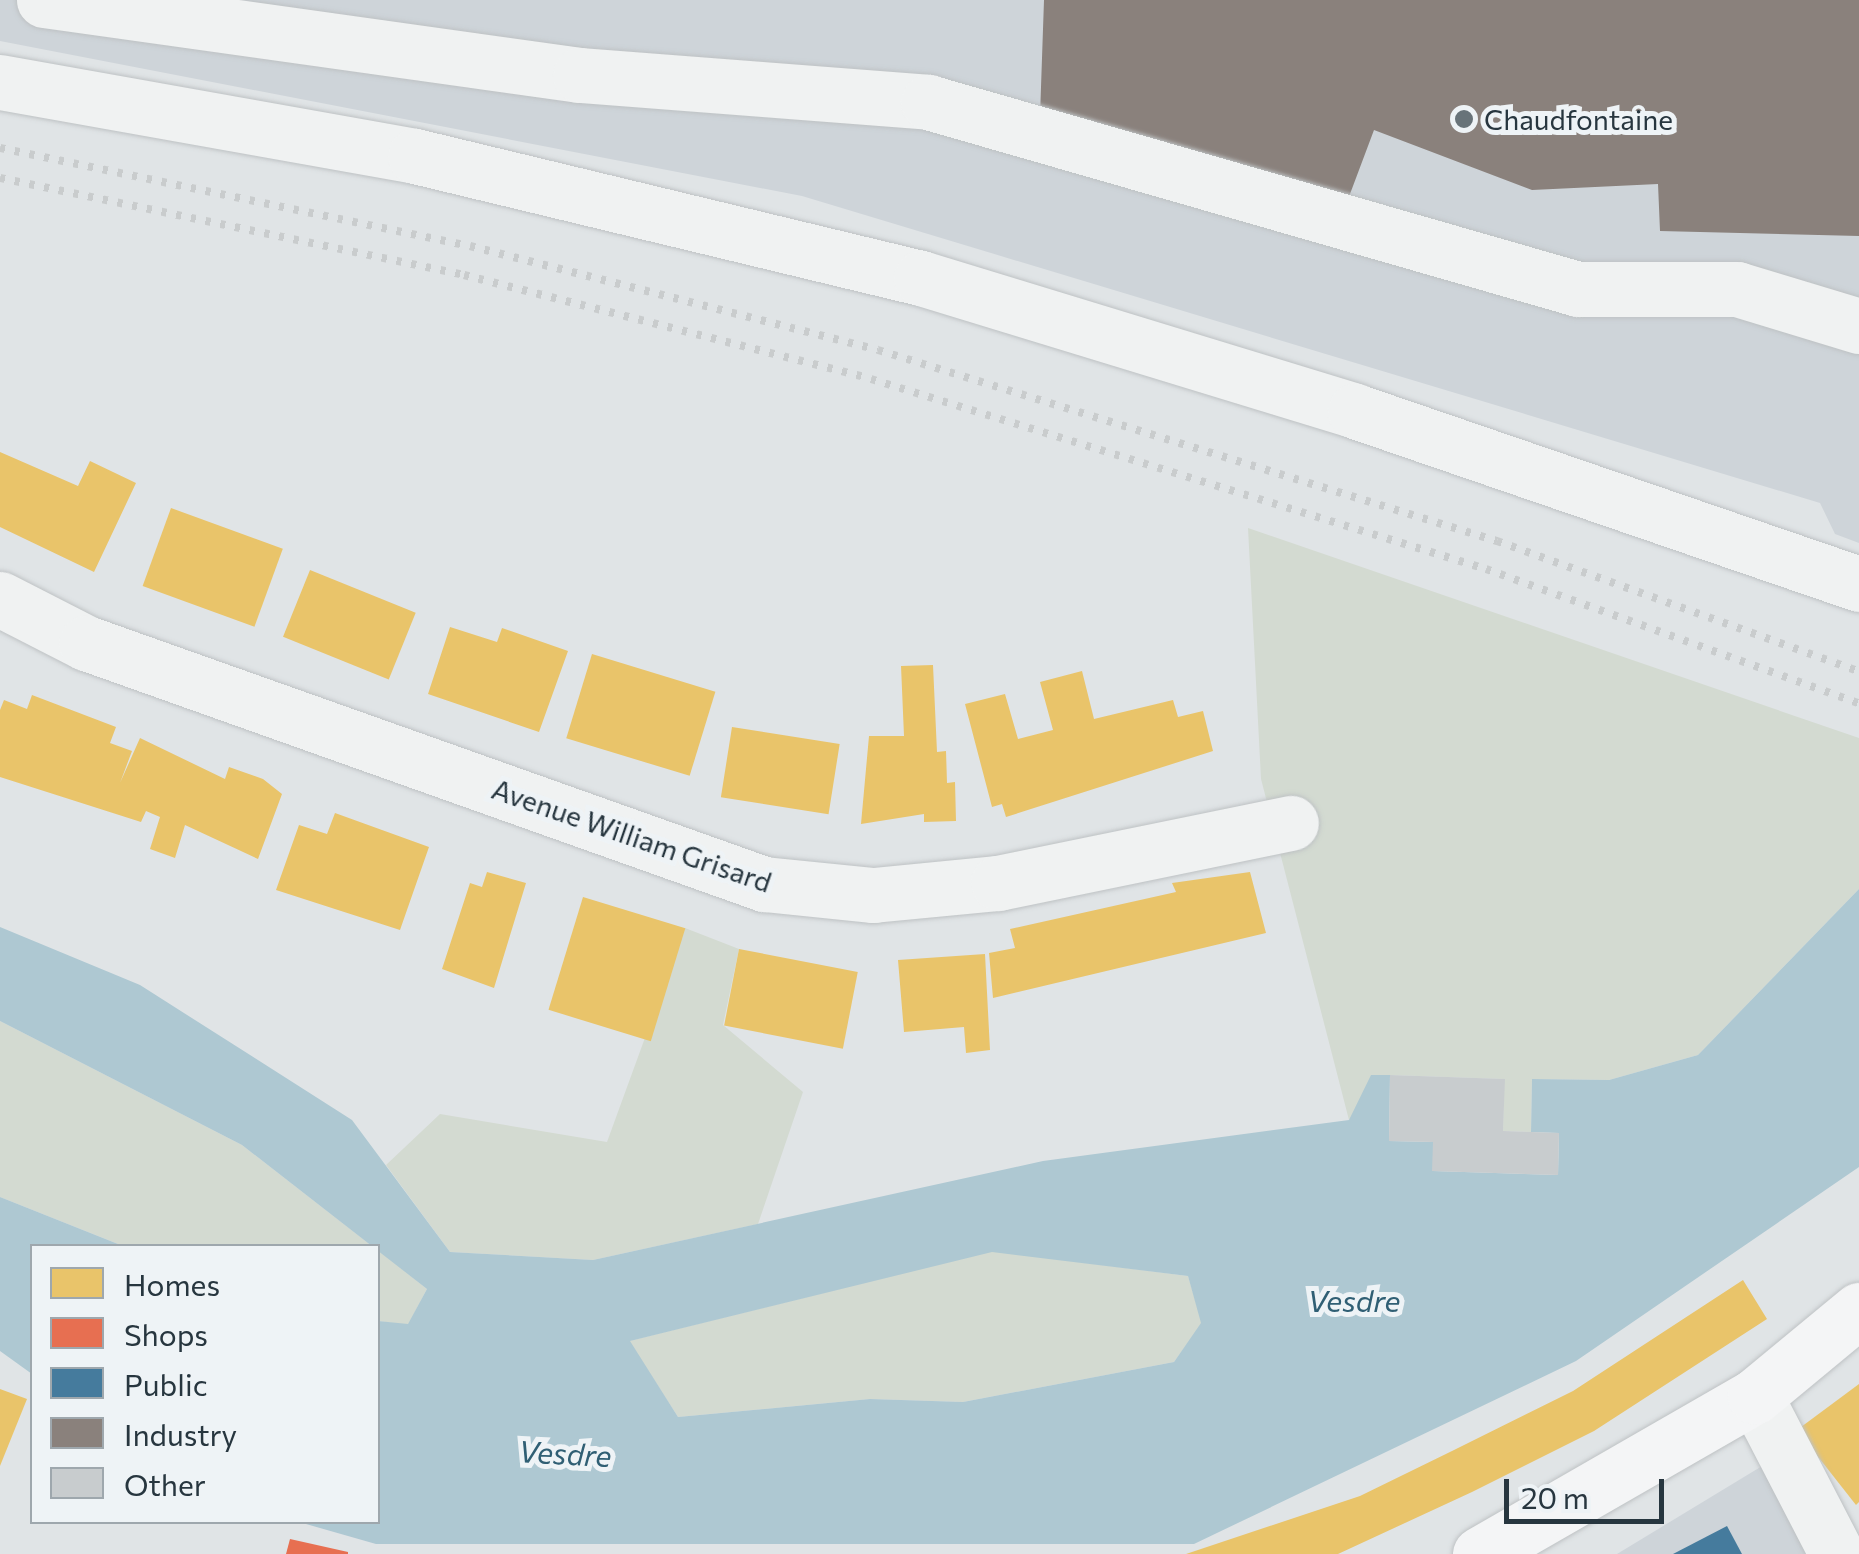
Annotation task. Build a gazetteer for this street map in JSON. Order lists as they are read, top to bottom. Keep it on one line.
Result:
{"streets":{"street":["Avenue William Grisard"]},"water":["Vesdre"],"places":["Chaudfontaine"],"legend":["Homes","Shops","Public","Industry","Other"],"scale_bar":"20 m"}
